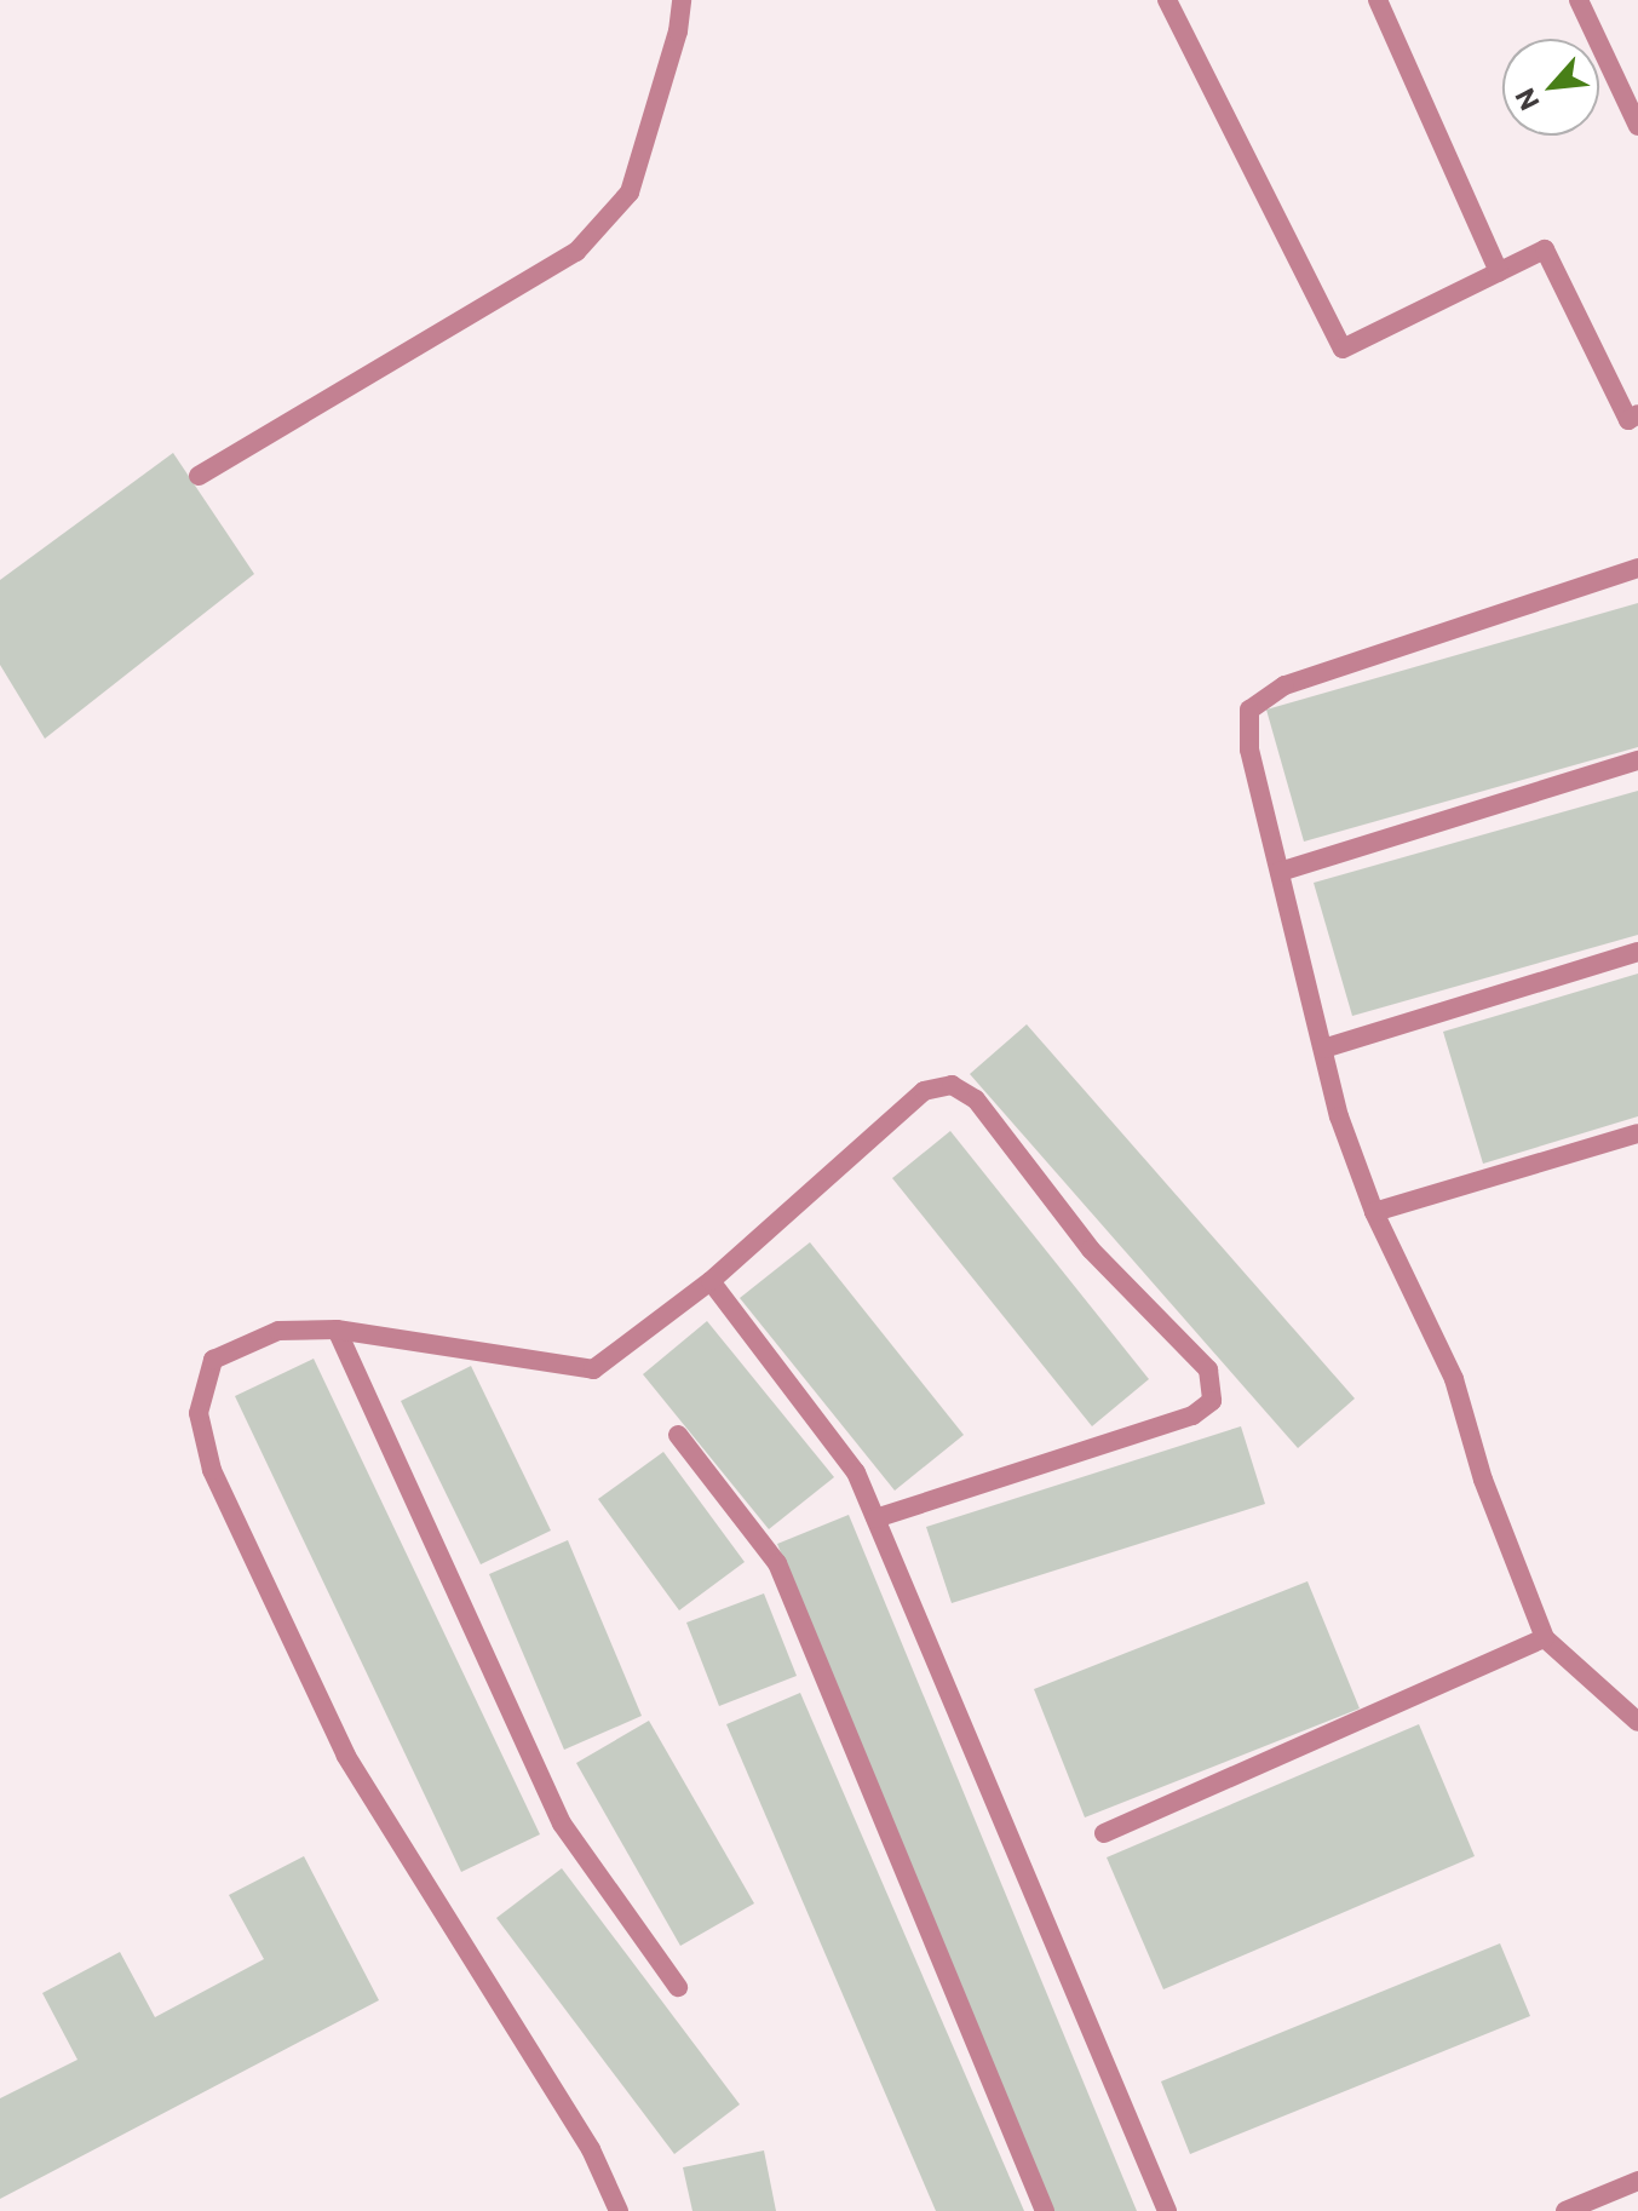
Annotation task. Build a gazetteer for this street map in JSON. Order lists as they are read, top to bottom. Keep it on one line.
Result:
{"north":"bottom left"}
